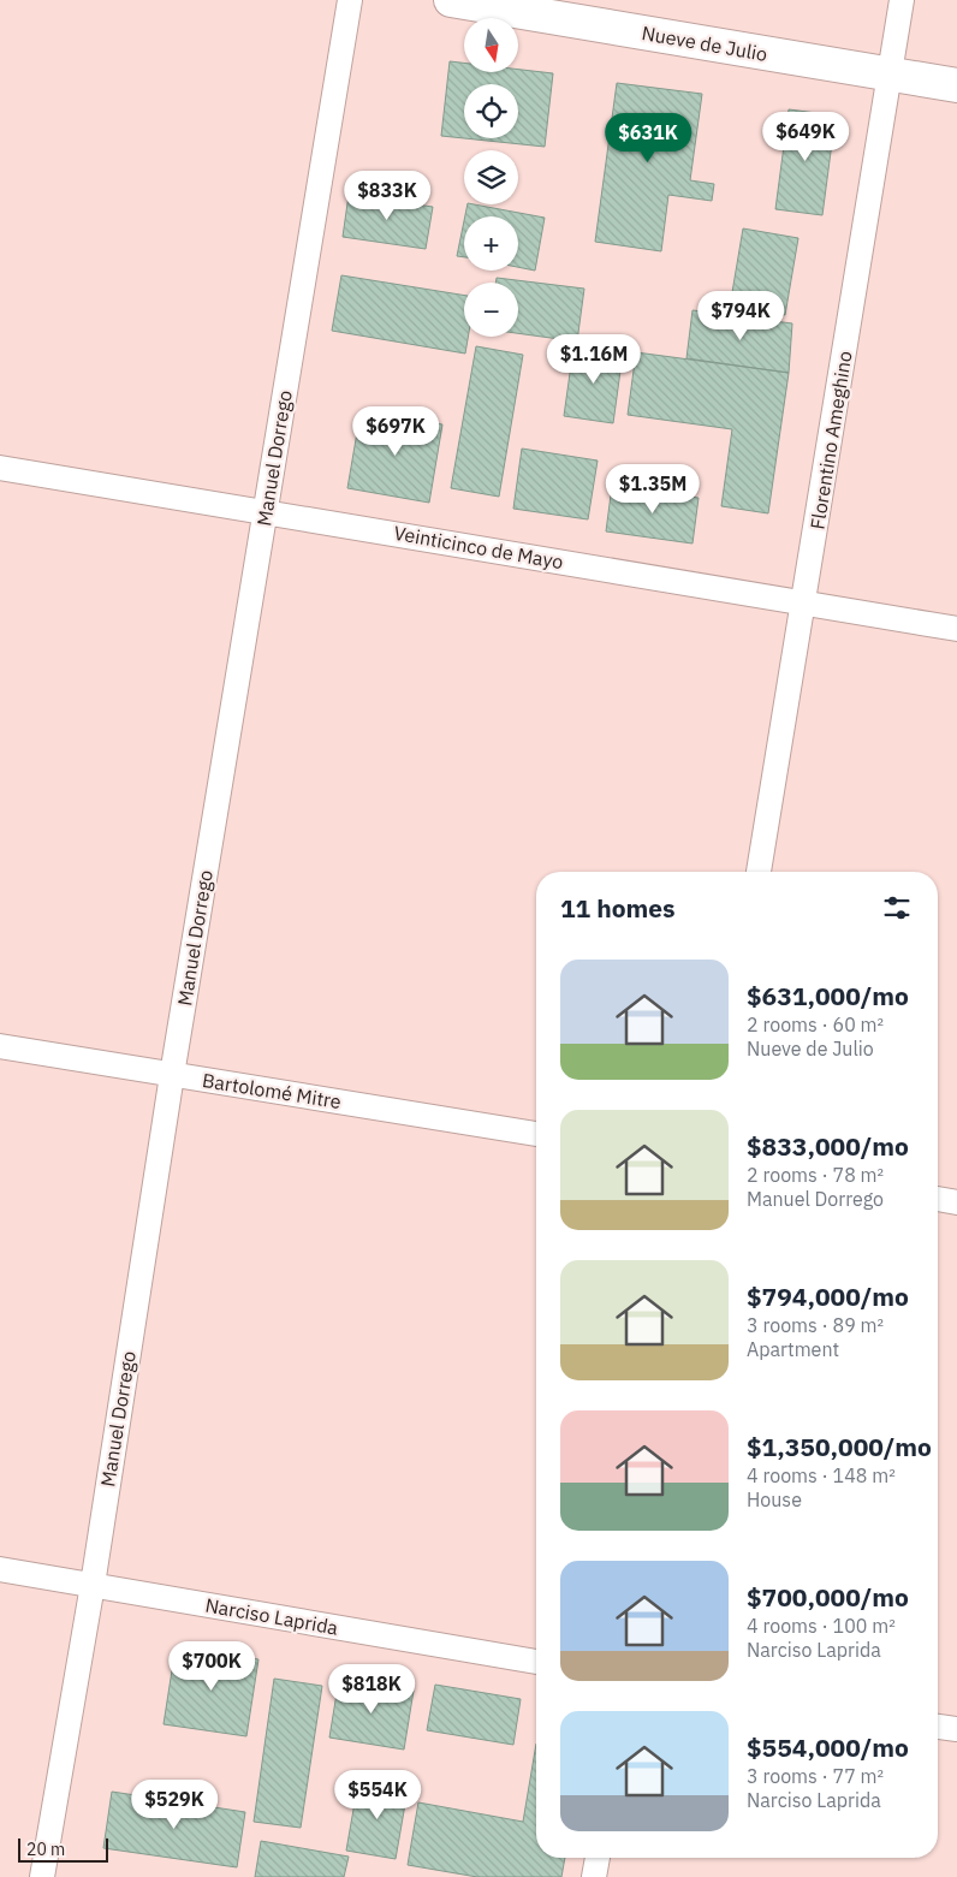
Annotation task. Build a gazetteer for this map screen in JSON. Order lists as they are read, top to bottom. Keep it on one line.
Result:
{"streets":{"main road":["Nueve de Julio"],"street":["Florentino Ameghino","Manuel Dorrego","Veinticinco de Mayo","Bartolomé Mitre","Narciso Laprida"]},"crossings":[["Nueve de Julio","Florentino Ameghino"],["Florentino Ameghino","Veinticinco de Mayo"],["Manuel Dorrego","Veinticinco de Mayo"],["Manuel Dorrego","Bartolomé Mitre"],["Manuel Dorrego","Narciso Laprida"]],"scale_bar":"20 m","north":"bottom","page":{"map_buttons":["+","−"],"price":["$649K","$631K","$833K","$794K","$1.16M","$697K","$1.35M","$700K","$818K","$554K","$529K"],"heading":"11 homes","list":[{"name":"$631,000/mo","note":"2 rooms · 60 m² · Nueve de Julio"},{"name":"$833,000/mo","note":"2 rooms · 78 m² · Manuel Dorrego"},{"name":"$794,000/mo","note":"3 rooms · 89 m² · Apartment"},{"name":"$1,350,000/mo","note":"4 rooms · 148 m² · House"},{"name":"$700,000/mo","note":"4 rooms · 100 m² · Narciso Laprida"},{"name":"$554,000/mo","note":"3 rooms · 77 m² · Narciso Laprida"}],"scale":"20 m"}}
